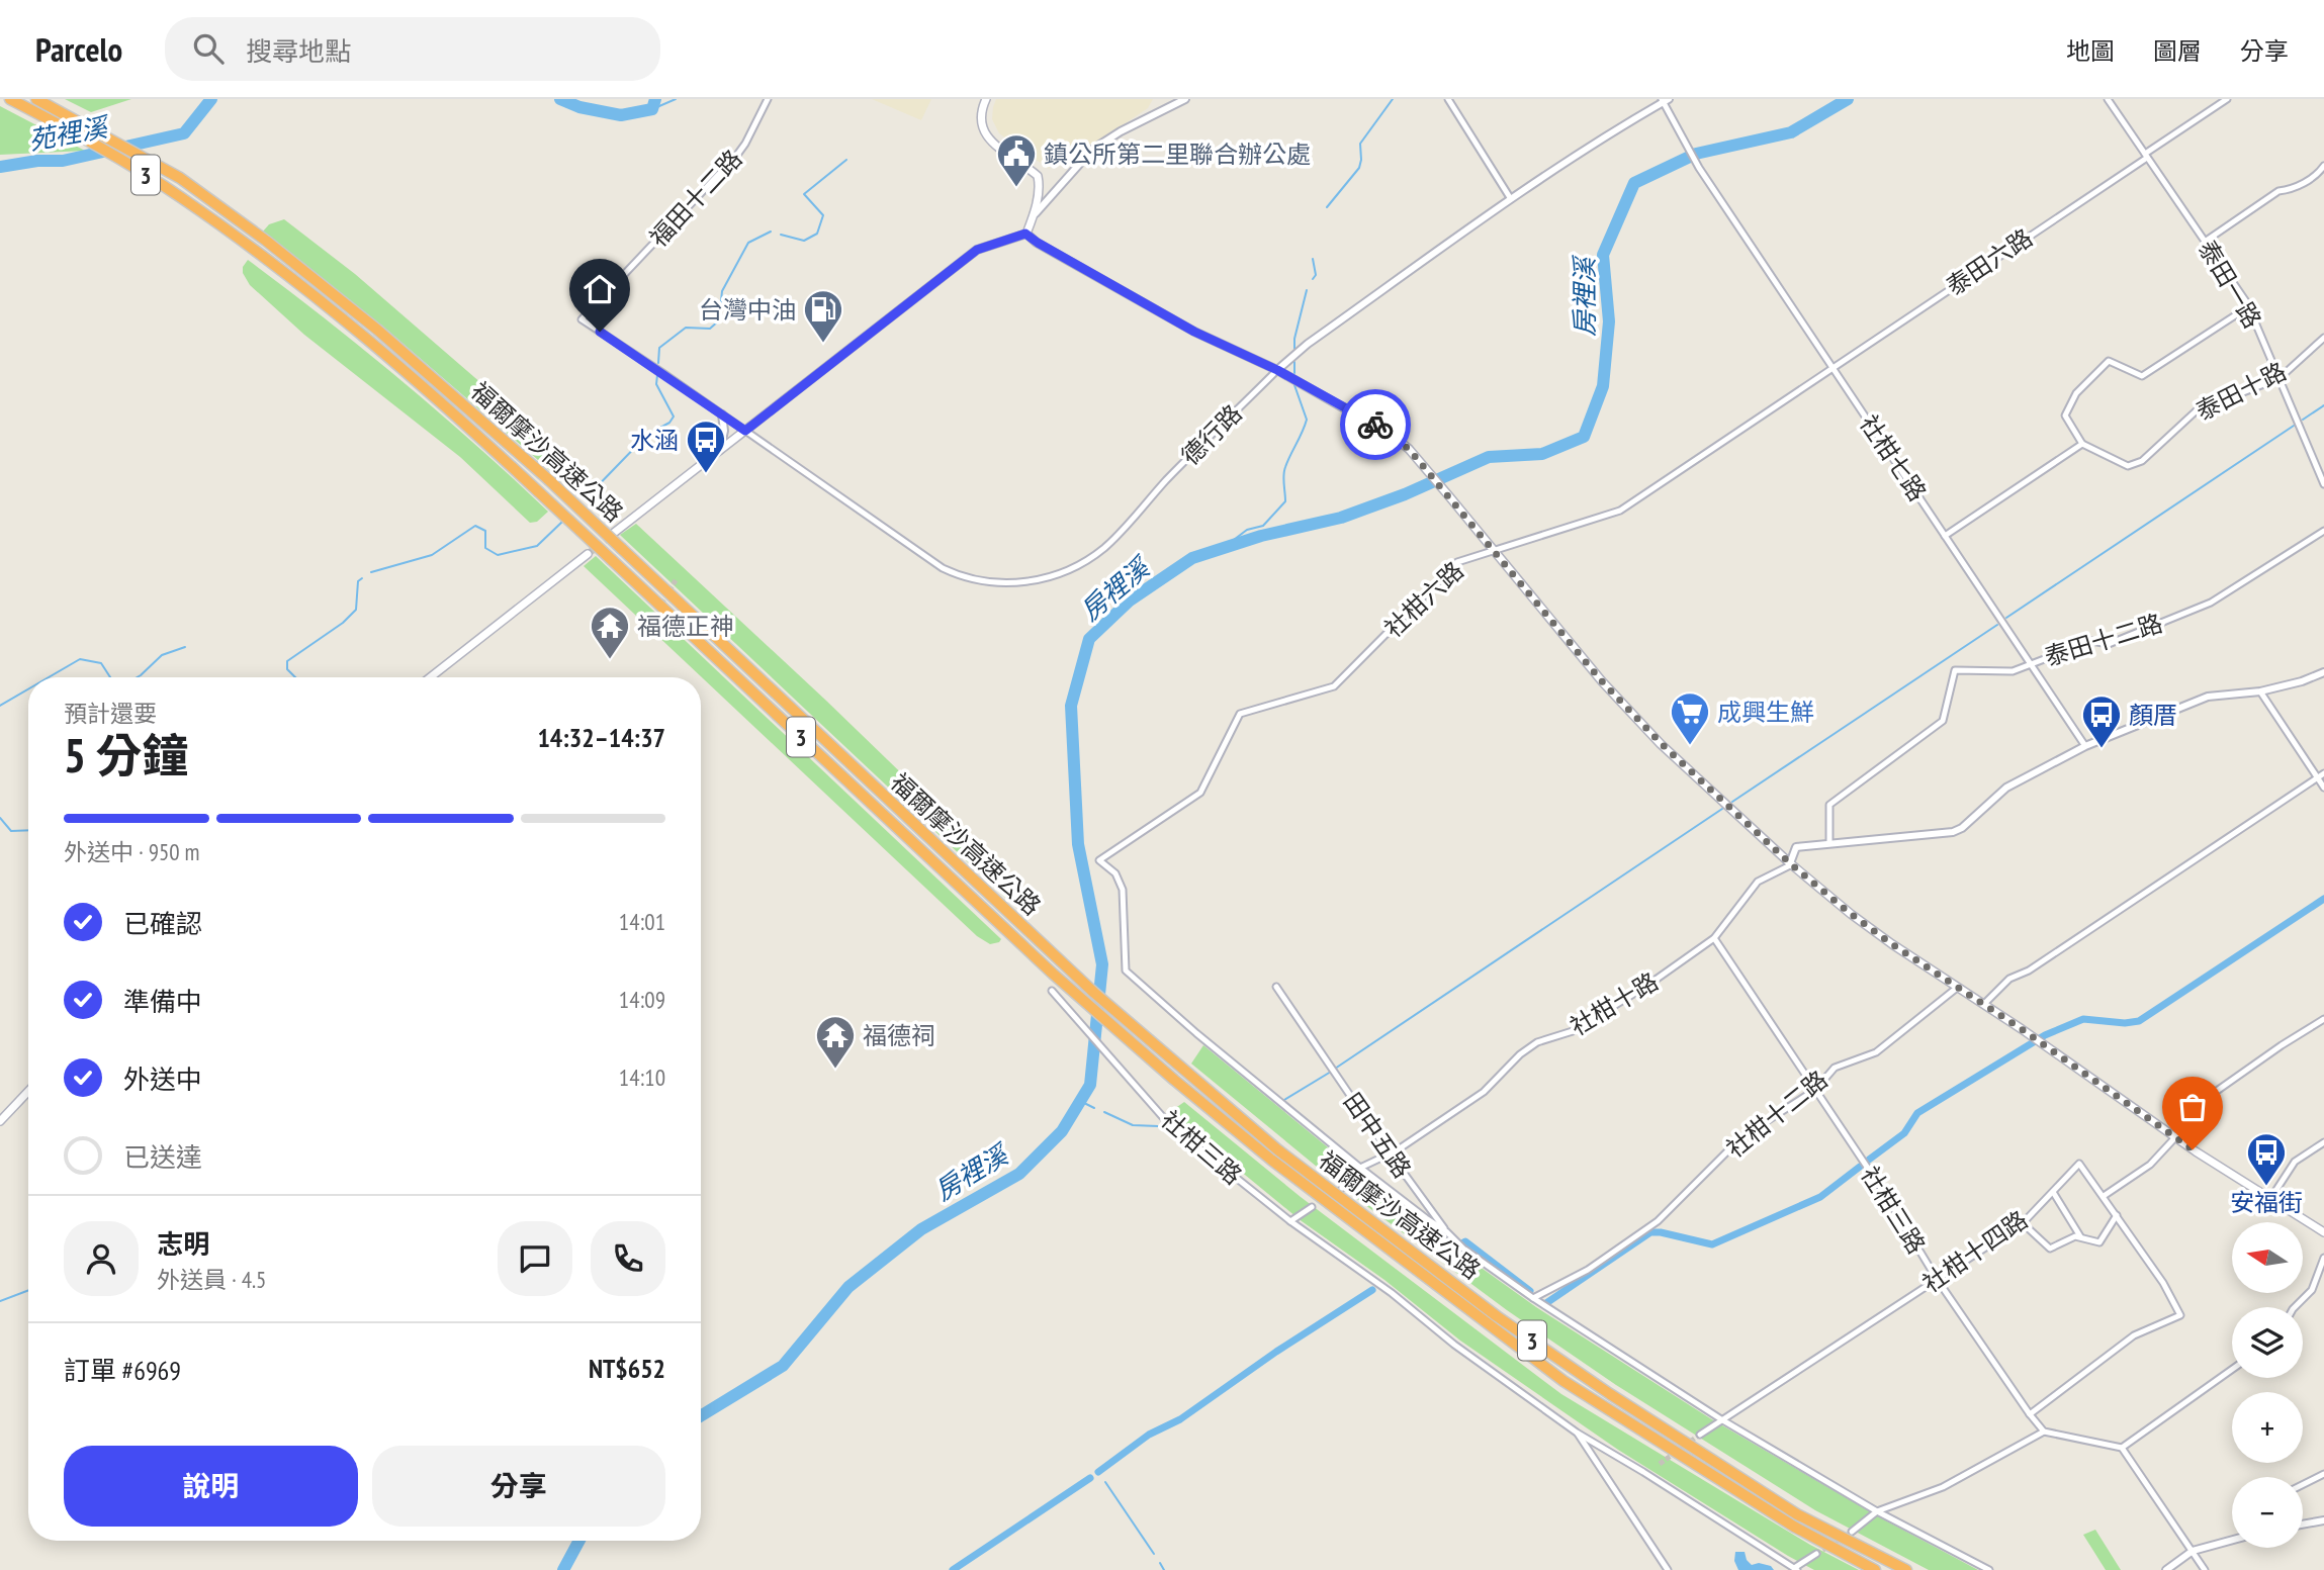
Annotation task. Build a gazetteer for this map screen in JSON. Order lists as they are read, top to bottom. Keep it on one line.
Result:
{"streets":{"highway":["3","福爾摩沙高速公路"],"street":["福田十二路","泰田六路","泰田一路","泰田十路","德行路","社柑七路","社柑六路","泰田十二路","社柑十路","社柑十二路","田中五路","社柑三路","社柑十四路"]},"crossings":[["福田十二路","德行路"],["泰田六路","泰田一路"],["泰田六路","社柑七路"],["泰田六路","社柑六路"],["泰田一路","泰田十路"],["德行路","社柑七路"],["社柑七路","社柑六路"],["社柑七路","泰田十二路"],["社柑六路","社柑十路"],["社柑十路","田中五路"],["社柑十路","社柑三路"],["社柑十二路","社柑三路"],["社柑三路","社柑十四路"]],"water":["苑裡溪","房裡溪"],"places":{"public building":["鎮公所第二里聯合辦公處"],"fuel station":["台灣中油"],"bus stop":["水涵","顏厝","安福街"],"temple":["福德正神","福德祠"],"supermarket":["成興生鮮"]},"north":"left","page":{"header":"Parcelo","search":"搜尋地點","nav":["地圖","圖層","分享"],"heading":["5 分鐘","預計還要","14:32–14:37"],"panel":["志明","外送員 · 4.5","訂單 #6969","NT$652"],"bar":"外送中 · 950 m","list":[["已確認","14:01"],["準備中","14:09"],["外送中","14:10"],"已送達"],"map_buttons":["+","−"],"buttons":["說明","分享"]}}
